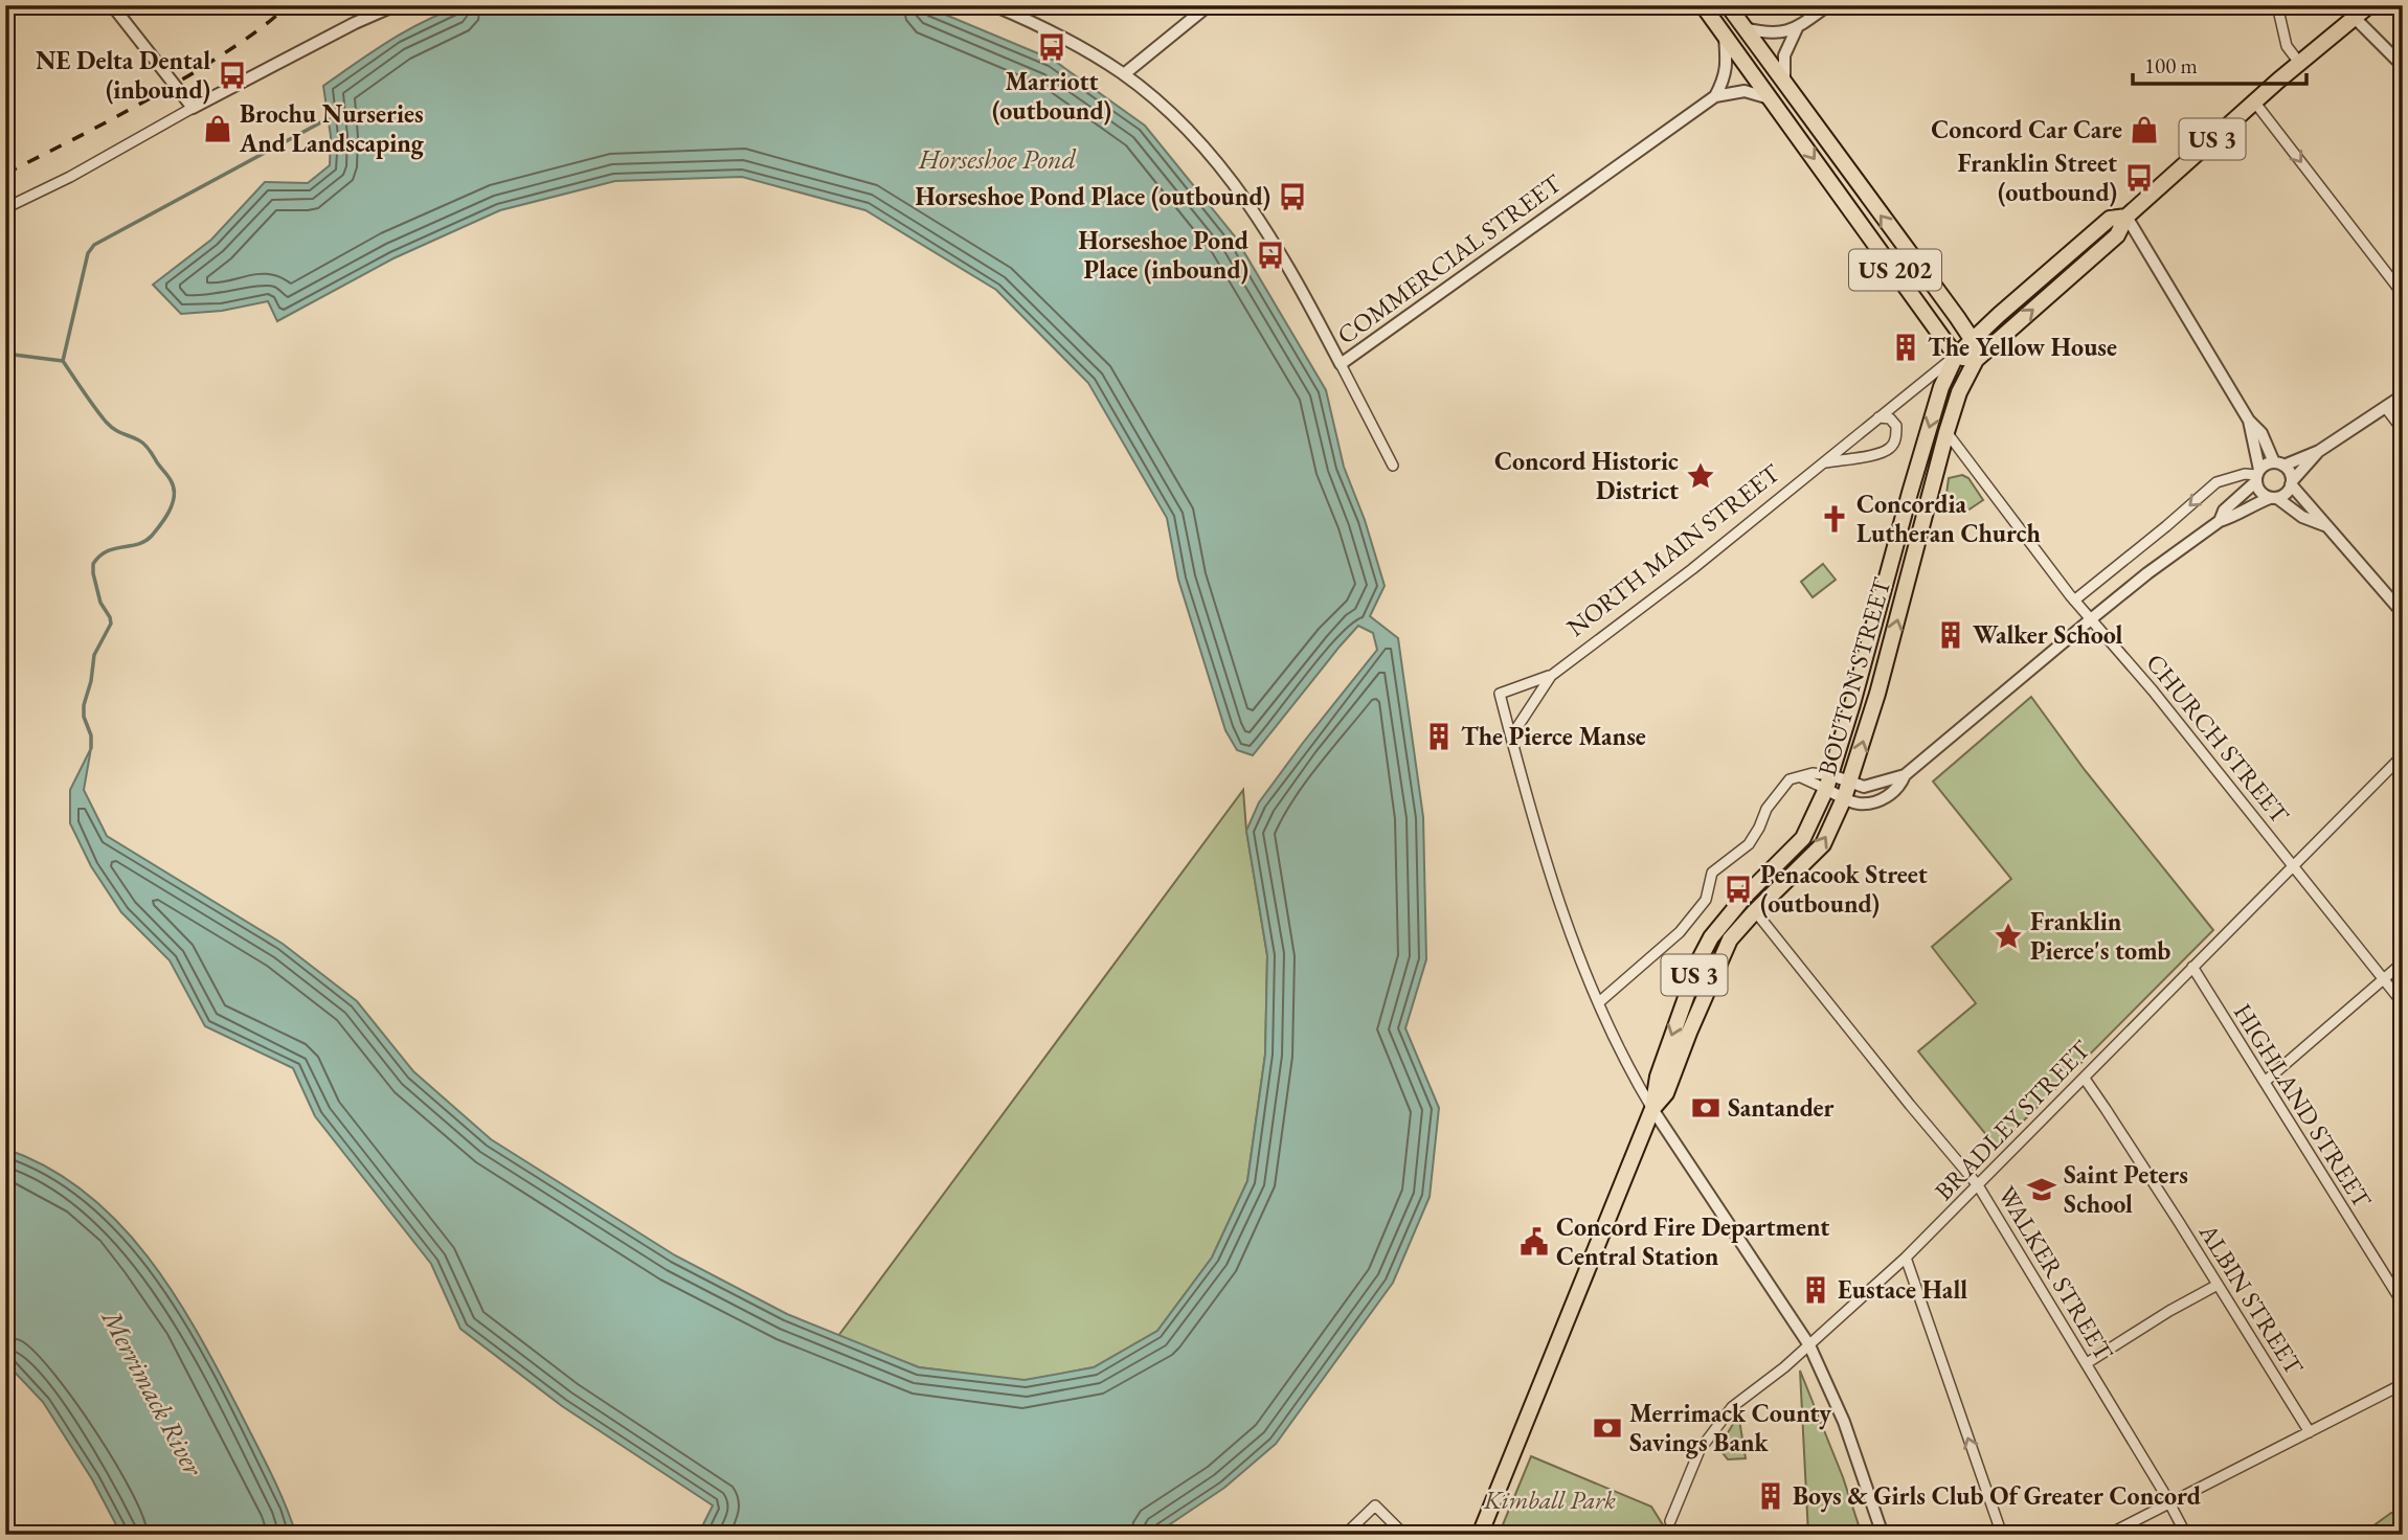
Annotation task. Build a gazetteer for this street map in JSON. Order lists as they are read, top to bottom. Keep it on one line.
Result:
{"streets":{"main road":["US 3","US 202","BOUTON STREET"],"street":["COMMERCIAL STREET","NORTH MAIN STREET","CHURCH STREET","HIGHLAND STREET","BRADLEY STREET","WALKER STREET","ALBIN STREET"]},"crossings":[["US 3","US 202"],["US 3","BOUTON STREET"],["US 3","WALKER STREET"],["COMMERCIAL STREET","US 202"],["US 202","NORTH MAIN STREET"],["US 202","BOUTON STREET"],["NORTH MAIN STREET","BOUTON STREET"],["BOUTON STREET","CHURCH STREET"],["CHURCH STREET","BRADLEY STREET"],["HIGHLAND STREET","BRADLEY STREET"],["BRADLEY STREET","WALKER STREET"],["BRADLEY STREET","ALBIN STREET"]],"water":["Horseshoe Pond","Merrimack River"],"parks":["Kimball Park"],"places":{"bus stop":["Marriott (outbound)","NE Delta Dental (inbound)","Franklin Street (outbound)","Horseshoe Pond Place (outbound)","Horseshoe Pond Place (inbound)","Penacook Street (outbound)"],"shop":["Brochu Nurseries And Landscaping","Concord Car Care"],"building":["The Yellow House","Walker School","The Pierce Manse","Eustace Hall","Boys & Girls Club Of Greater Concord"],"place":["Concord Historic District","Franklin Pierce's tomb"],"church":["Concordia Lutheran Church"],"bank":["Santander","Merrimack County Savings Bank"],"school or university":["Saint Peters School"],"public building":["Concord Fire Department Central Station"]},"scale_bar":"100 m"}
